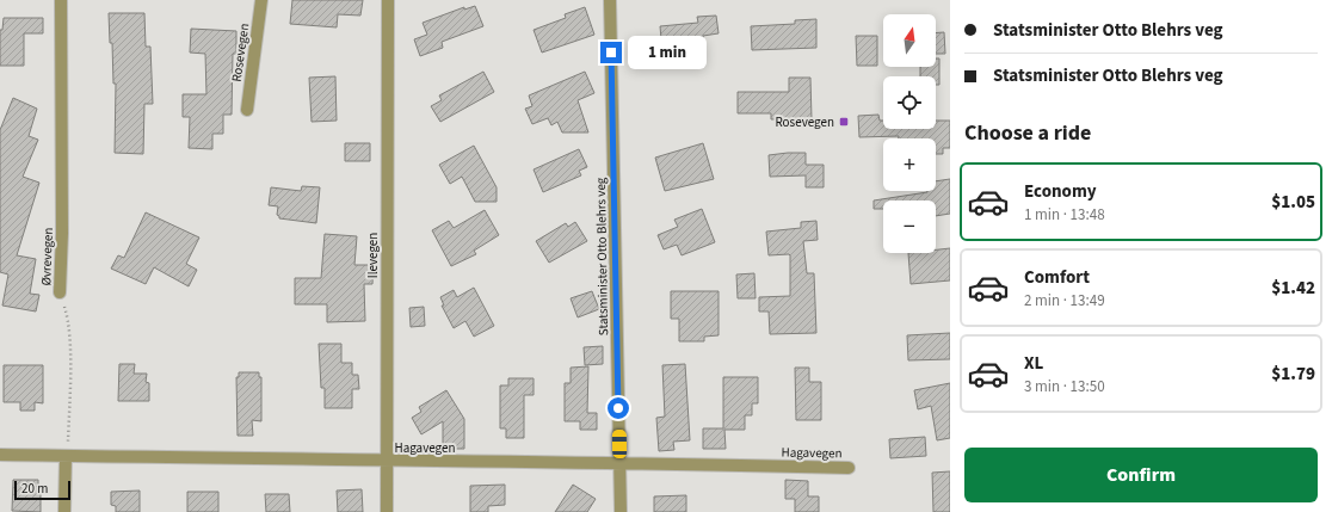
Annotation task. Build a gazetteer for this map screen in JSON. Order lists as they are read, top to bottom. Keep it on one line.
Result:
{"streets":{"street":["Rosevegen","Ilevegen","Øvrevegen","Statsminister Otto Blehrs veg","Hagavegen"]},"crossings":[["Ilevegen","Hagavegen"],["Øvrevegen","Hagavegen"],["Statsminister Otto Blehrs veg","Hagavegen"]],"places":{"transit":["Rosevegen"]},"scale_bar":"20 m","north":"top","page":{"banner":["Statsminister Otto Blehrs veg","Statsminister Otto Blehrs veg"],"map_buttons":["+","−"],"bubble":"1 min","heading":"Choose a ride","list":[{"name":"Economy","note":"1 min · 13:48","value":"$1.05"},{"name":"Comfort","note":"2 min · 13:49","value":"$1.42"},{"name":"XL","note":"3 min · 13:50","value":"$1.79"}],"buttons":"Confirm","scale":"20 m"}}
